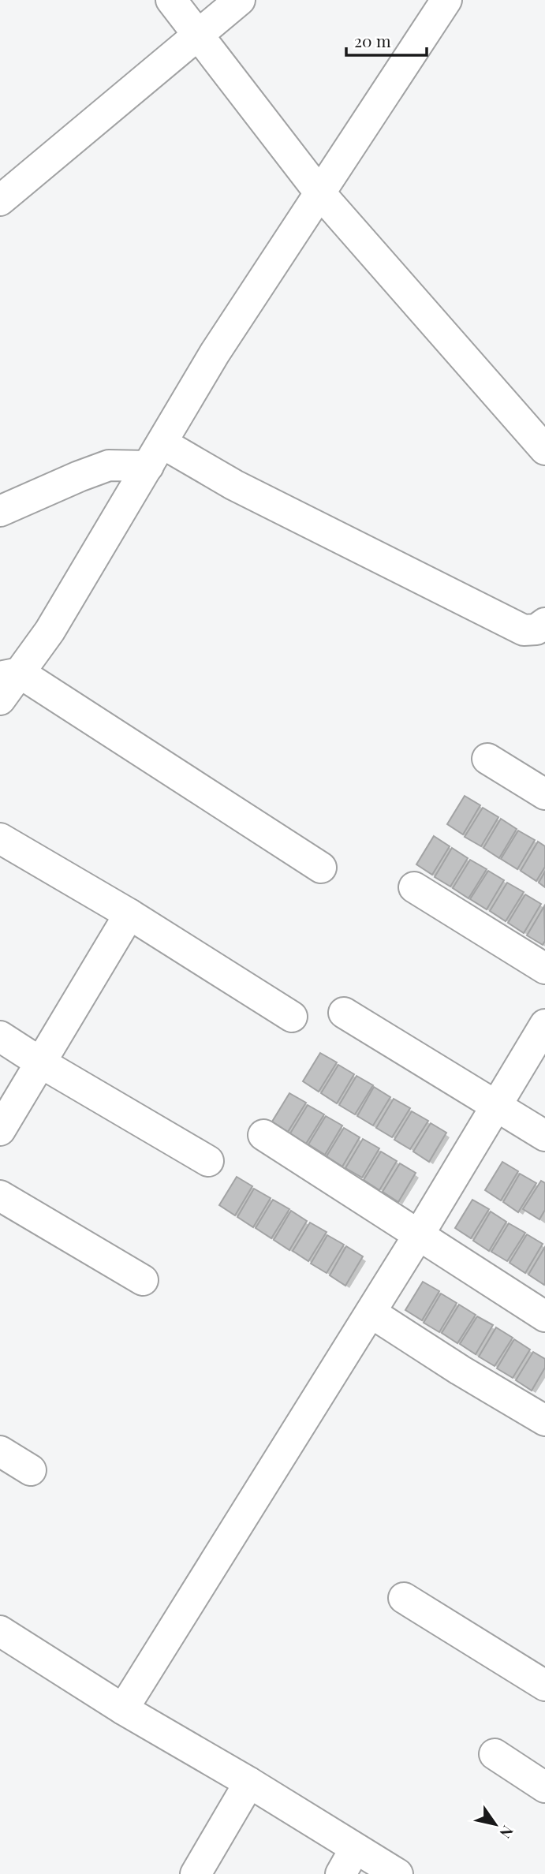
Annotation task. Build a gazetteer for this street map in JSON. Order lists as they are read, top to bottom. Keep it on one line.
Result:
{"scale_bar":"20 m","north":"bottom right"}
